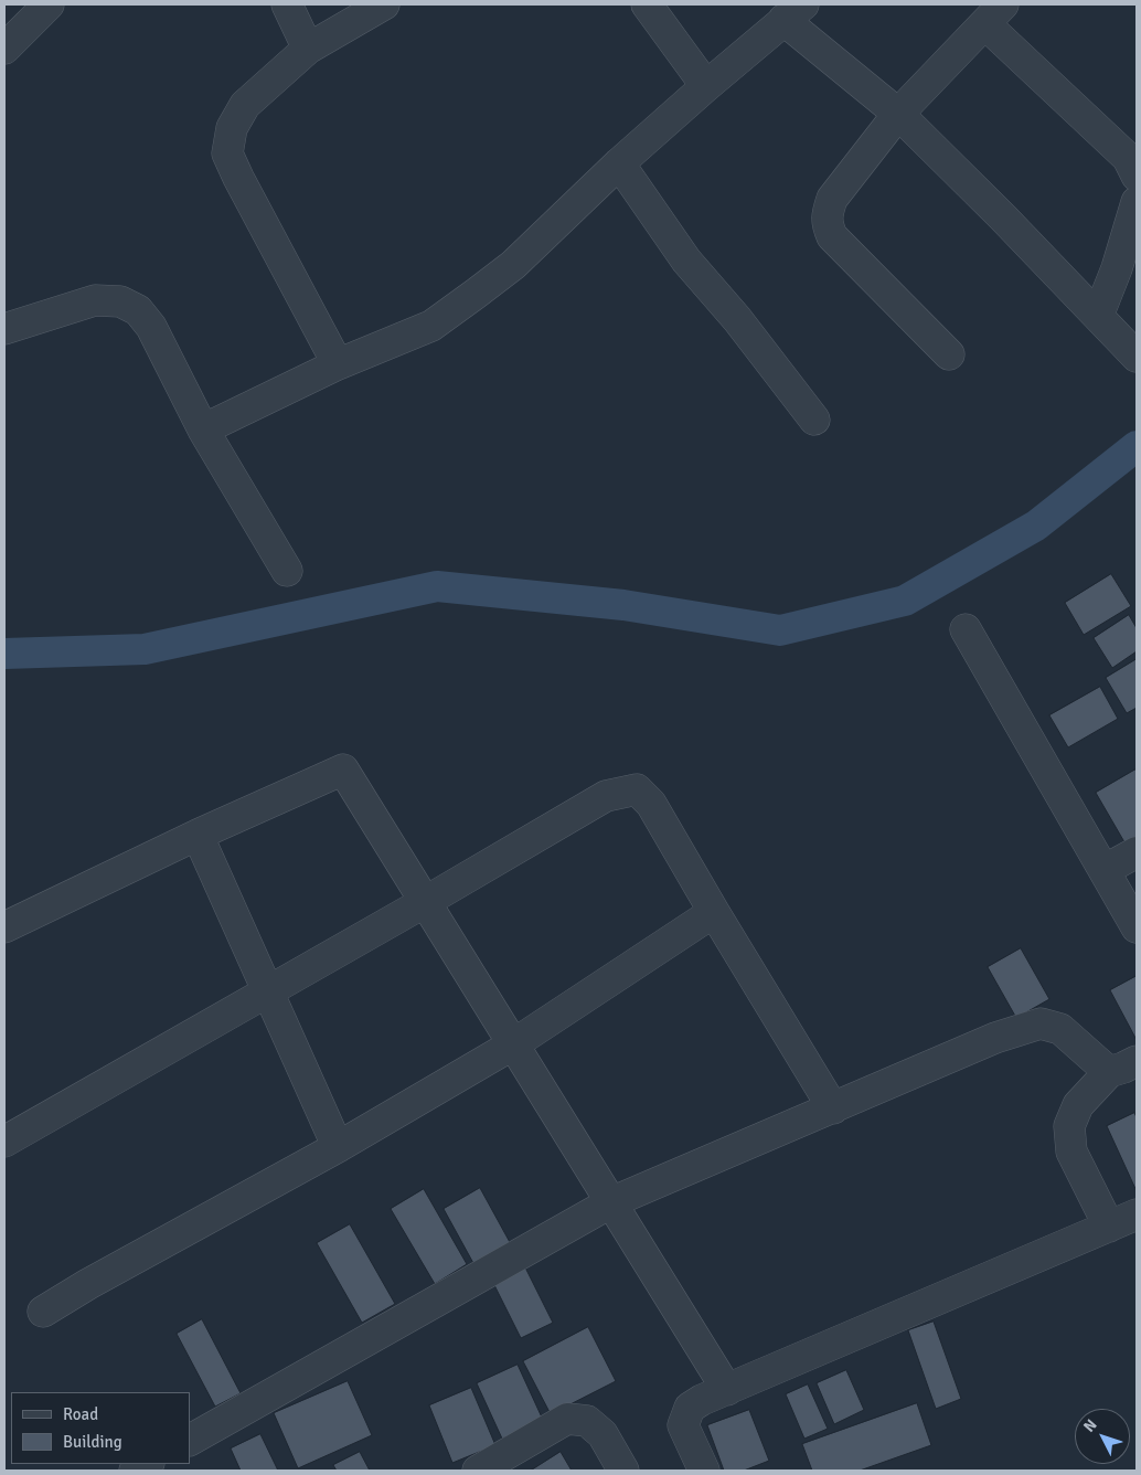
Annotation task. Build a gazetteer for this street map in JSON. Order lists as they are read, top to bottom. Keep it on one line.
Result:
{"legend":["Road","Building"],"north":"top left"}
